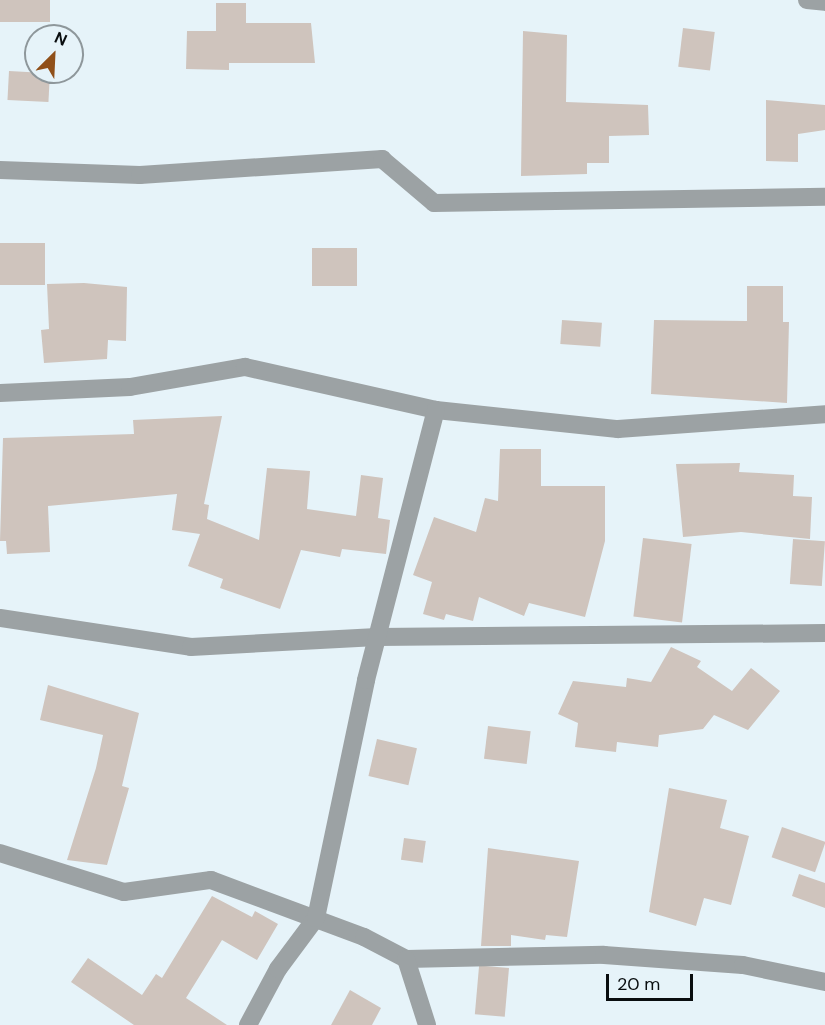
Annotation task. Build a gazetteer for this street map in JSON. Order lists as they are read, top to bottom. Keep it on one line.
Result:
{"scale_bar":"20 m","north":"top right"}
